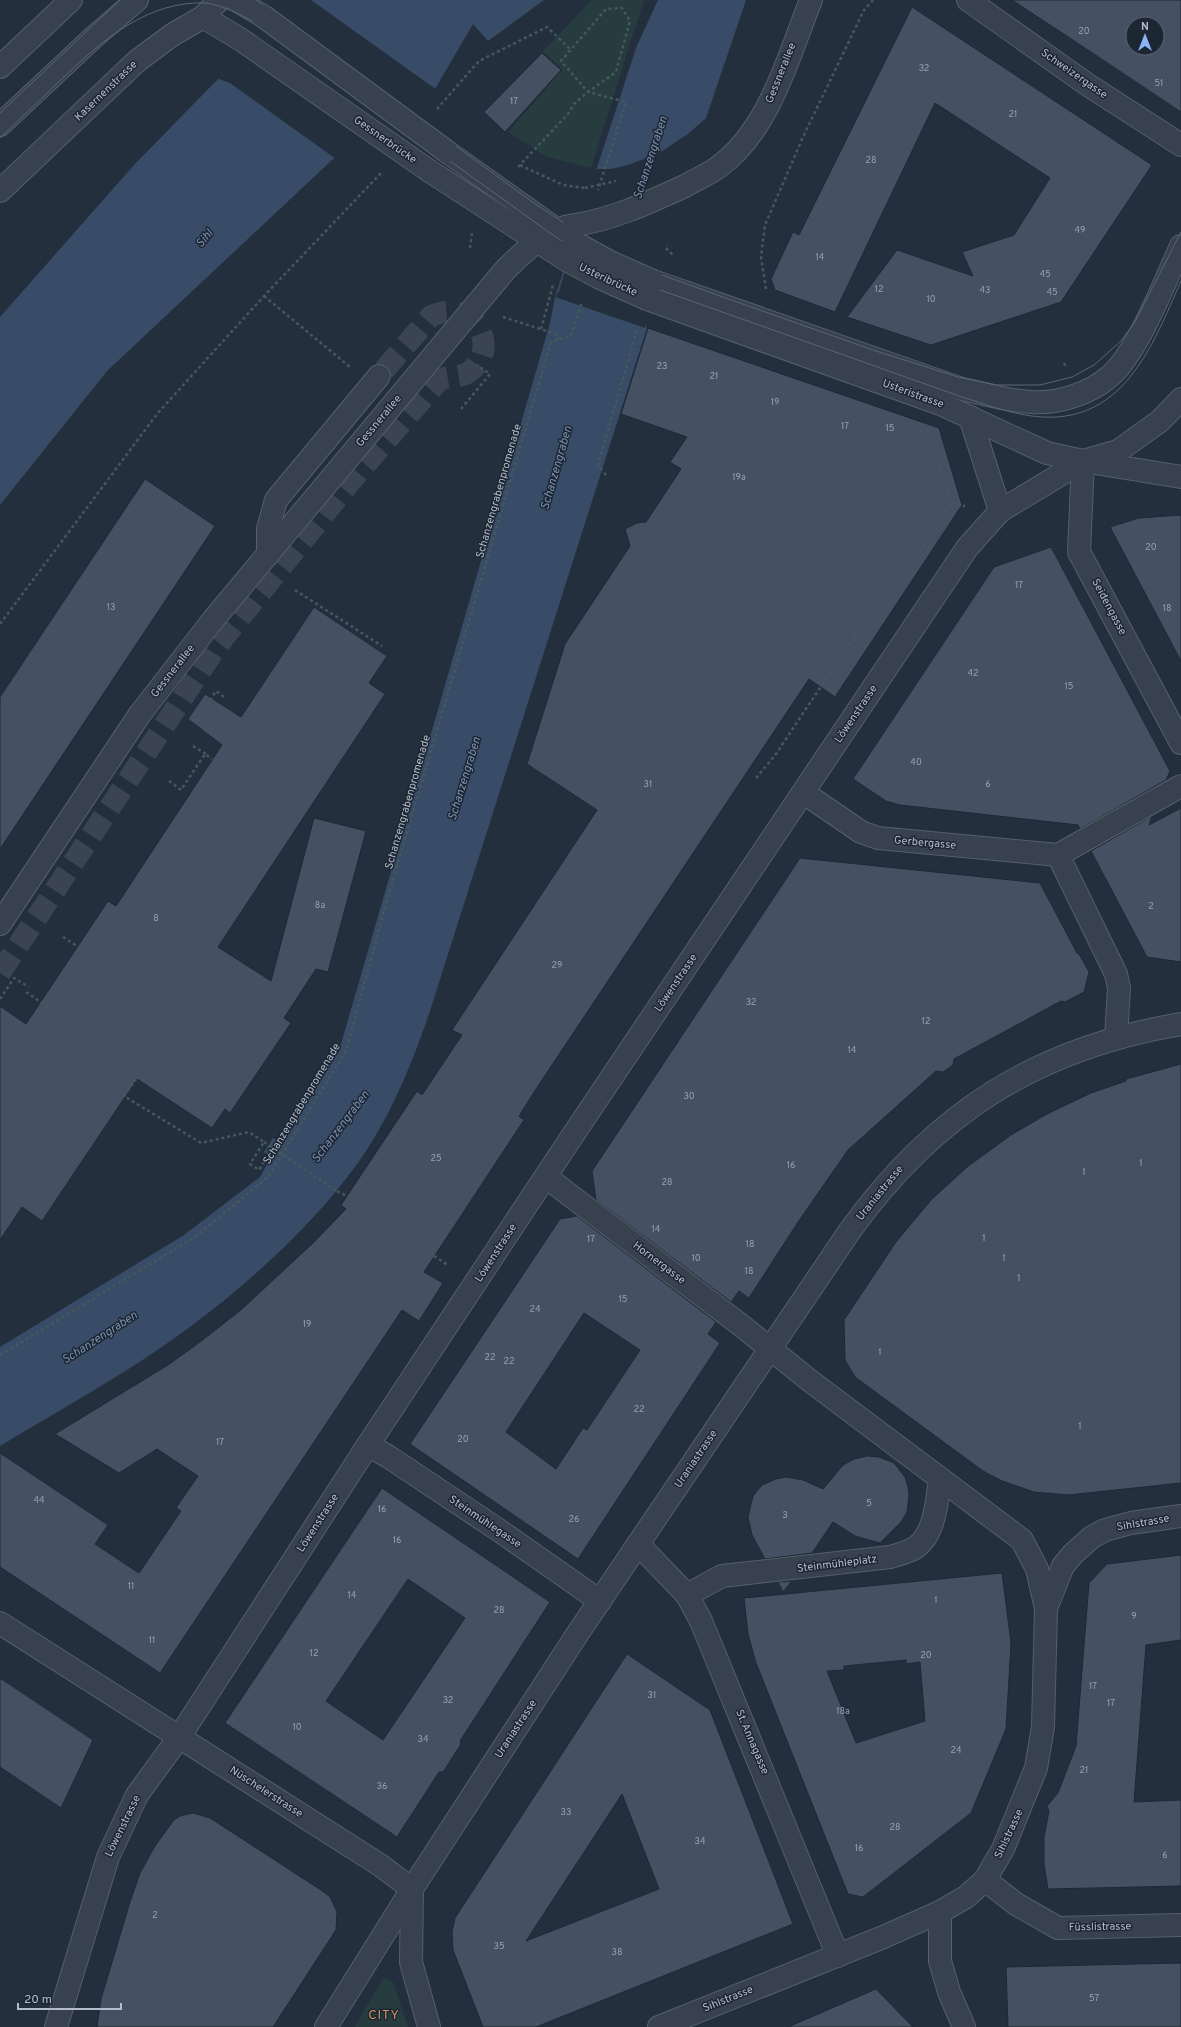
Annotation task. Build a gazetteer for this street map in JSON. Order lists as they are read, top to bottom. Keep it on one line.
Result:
{"streets":{"street":["Gessnerallee","Schweizergasse","Kasernenstrasse","Gessnerbrücke","Usteribrücke","Usteristrasse","Seidengasse","Löwenstrasse","Gerbergasse","Uraniastrasse","Hornergasse","Steinmühlegasse","Sihlstrasse","Steinmühleplatz","St. Annagasse","Nüschelerstrasse","Füsslistrasse"],"path":["Schanzengrabenpromenade"]},"crossings":[["Gessnerallee","Gessnerbrücke"],["Gessnerallee","Usteribrücke"],["Kasernenstrasse","Gessnerbrücke"],["Gessnerbrücke","Usteribrücke"],["Usteribrücke","Usteristrasse"],["Usteristrasse","Seidengasse"],["Usteristrasse","Löwenstrasse"],["Seidengasse","Löwenstrasse"],["Löwenstrasse","Gerbergasse"],["Löwenstrasse","Hornergasse"],["Löwenstrasse","Steinmühlegasse"],["Löwenstrasse","Nüschelerstrasse"],["Uraniastrasse","Hornergasse"],["Uraniastrasse","Steinmühlegasse"],["Uraniastrasse","St. Annagasse"],["Uraniastrasse","Nüschelerstrasse"],["Sihlstrasse","St. Annagasse"],["Sihlstrasse","Füsslistrasse"],["Steinmühleplatz","St. Annagasse"]],"districts":["CITY"],"water":["Schanzengraben","Sihl"],"house_numbers":["20","32","51","17","21","28","49","14","45","12","43","45","10","23","21","19","17","15","19a","20","17","13","18","42","15","40","31","6","8a","2","8","29","32","12","14","30","25","1","16","1","28","14","1","17","18","10","1","18","1","15","24","19","1","22","22","22","1","20","17","44","5","16","3","26","16","11","14","1","28","9","11","12","20","17","31","32","17","18a","10","34","24","21","36","33","28","34","16","6","2","35","38","57"],"scale_bar":"20 m","north":"top"}
